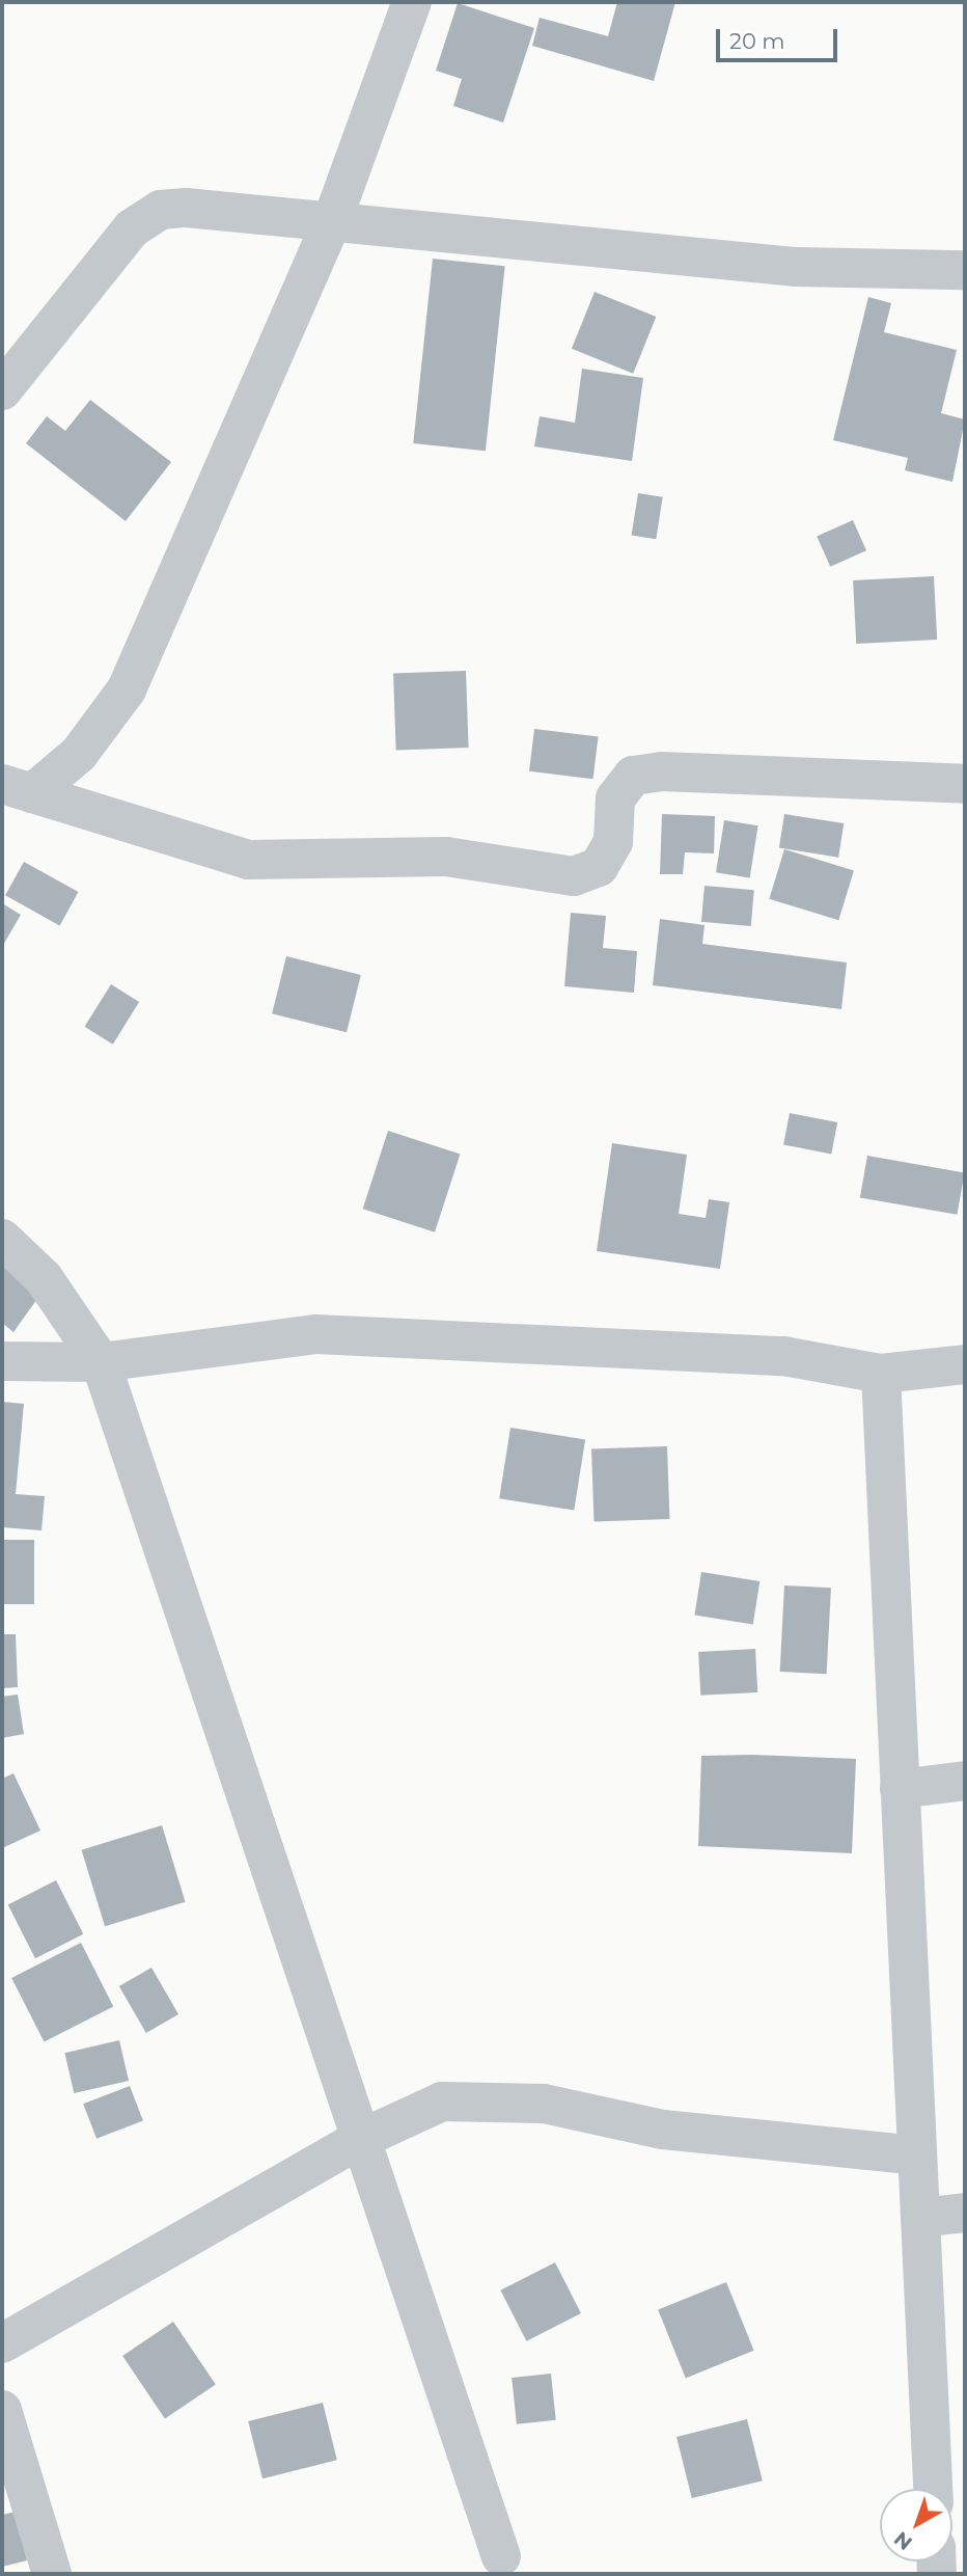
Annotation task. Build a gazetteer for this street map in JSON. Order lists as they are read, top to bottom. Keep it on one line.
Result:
{"scale_bar":"20 m","north":"bottom left"}
